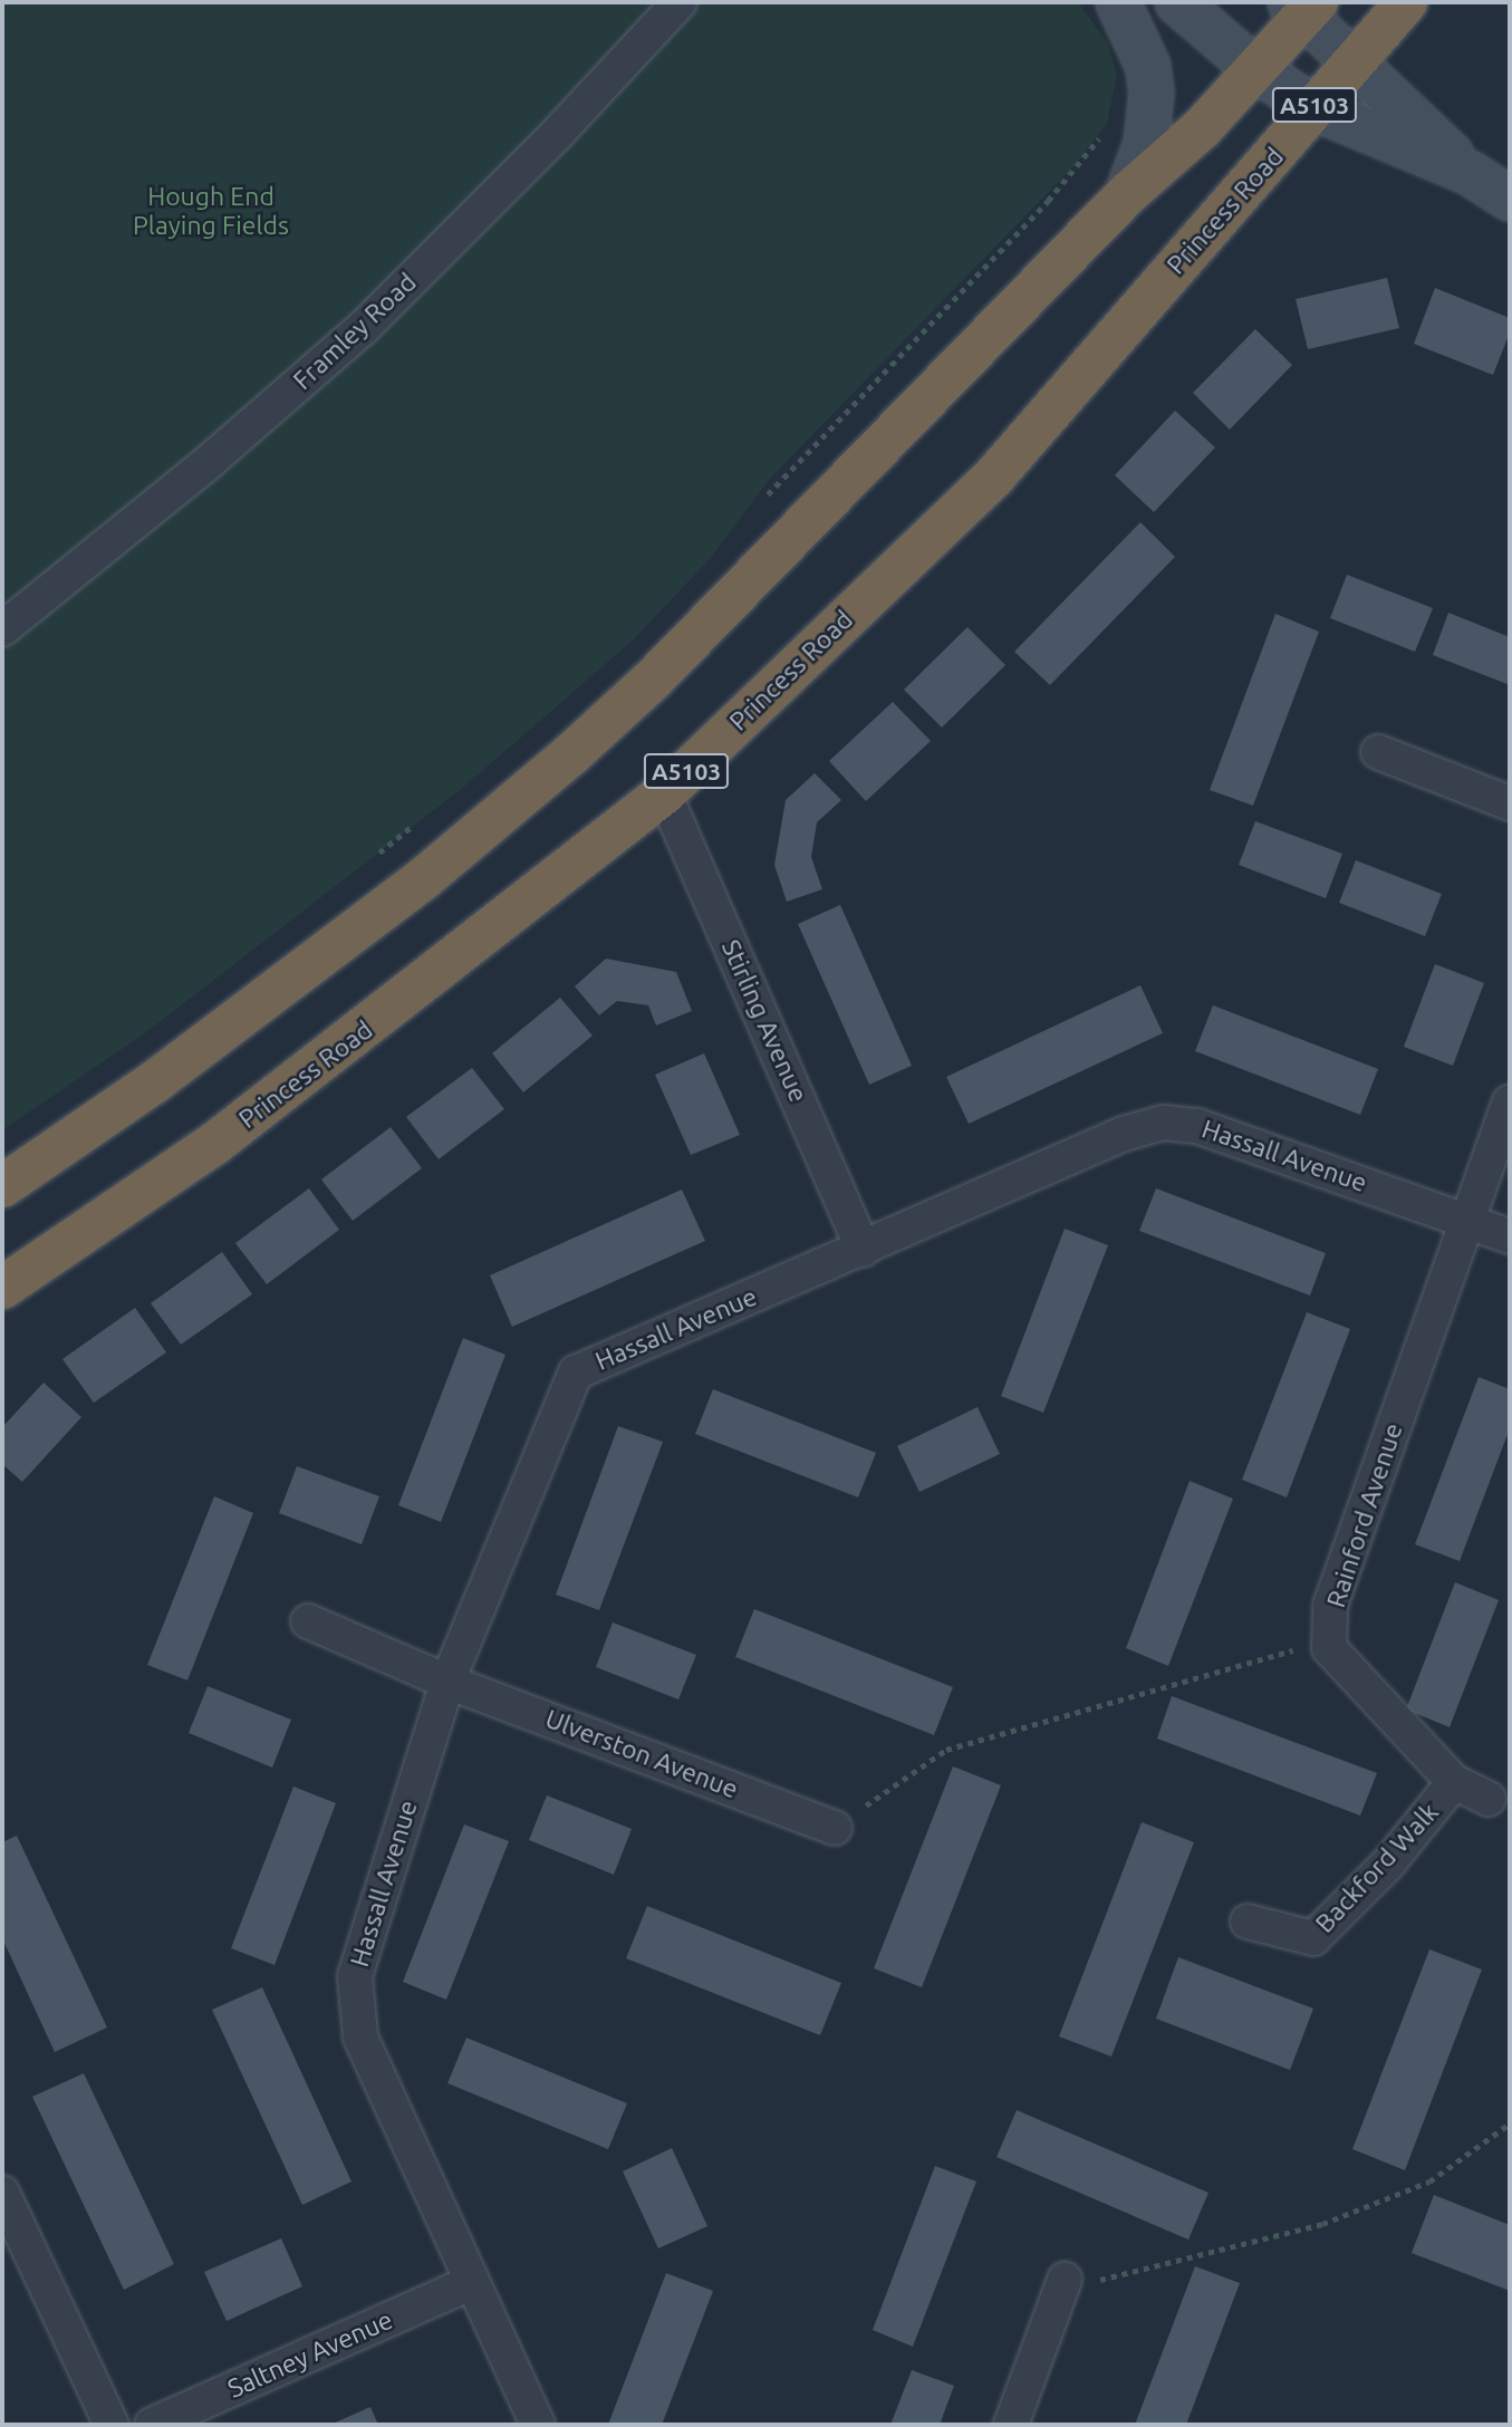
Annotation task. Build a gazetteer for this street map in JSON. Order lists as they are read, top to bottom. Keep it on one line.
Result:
{"streets":{"highway":["A5103","Princess Road"],"street":["Framley Road","Stirling Avenue","Hassall Avenue","Rainford Avenue","Ulverston Avenue","Backford Walk","Saltney Avenue"]},"crossings":[["Princess Road","Stirling Avenue"],["Stirling Avenue","Hassall Avenue"],["Hassall Avenue","Rainford Avenue"],["Hassall Avenue","Ulverston Avenue"],["Hassall Avenue","Saltney Avenue"]],"parks":["Hough End Playing Fields"]}
